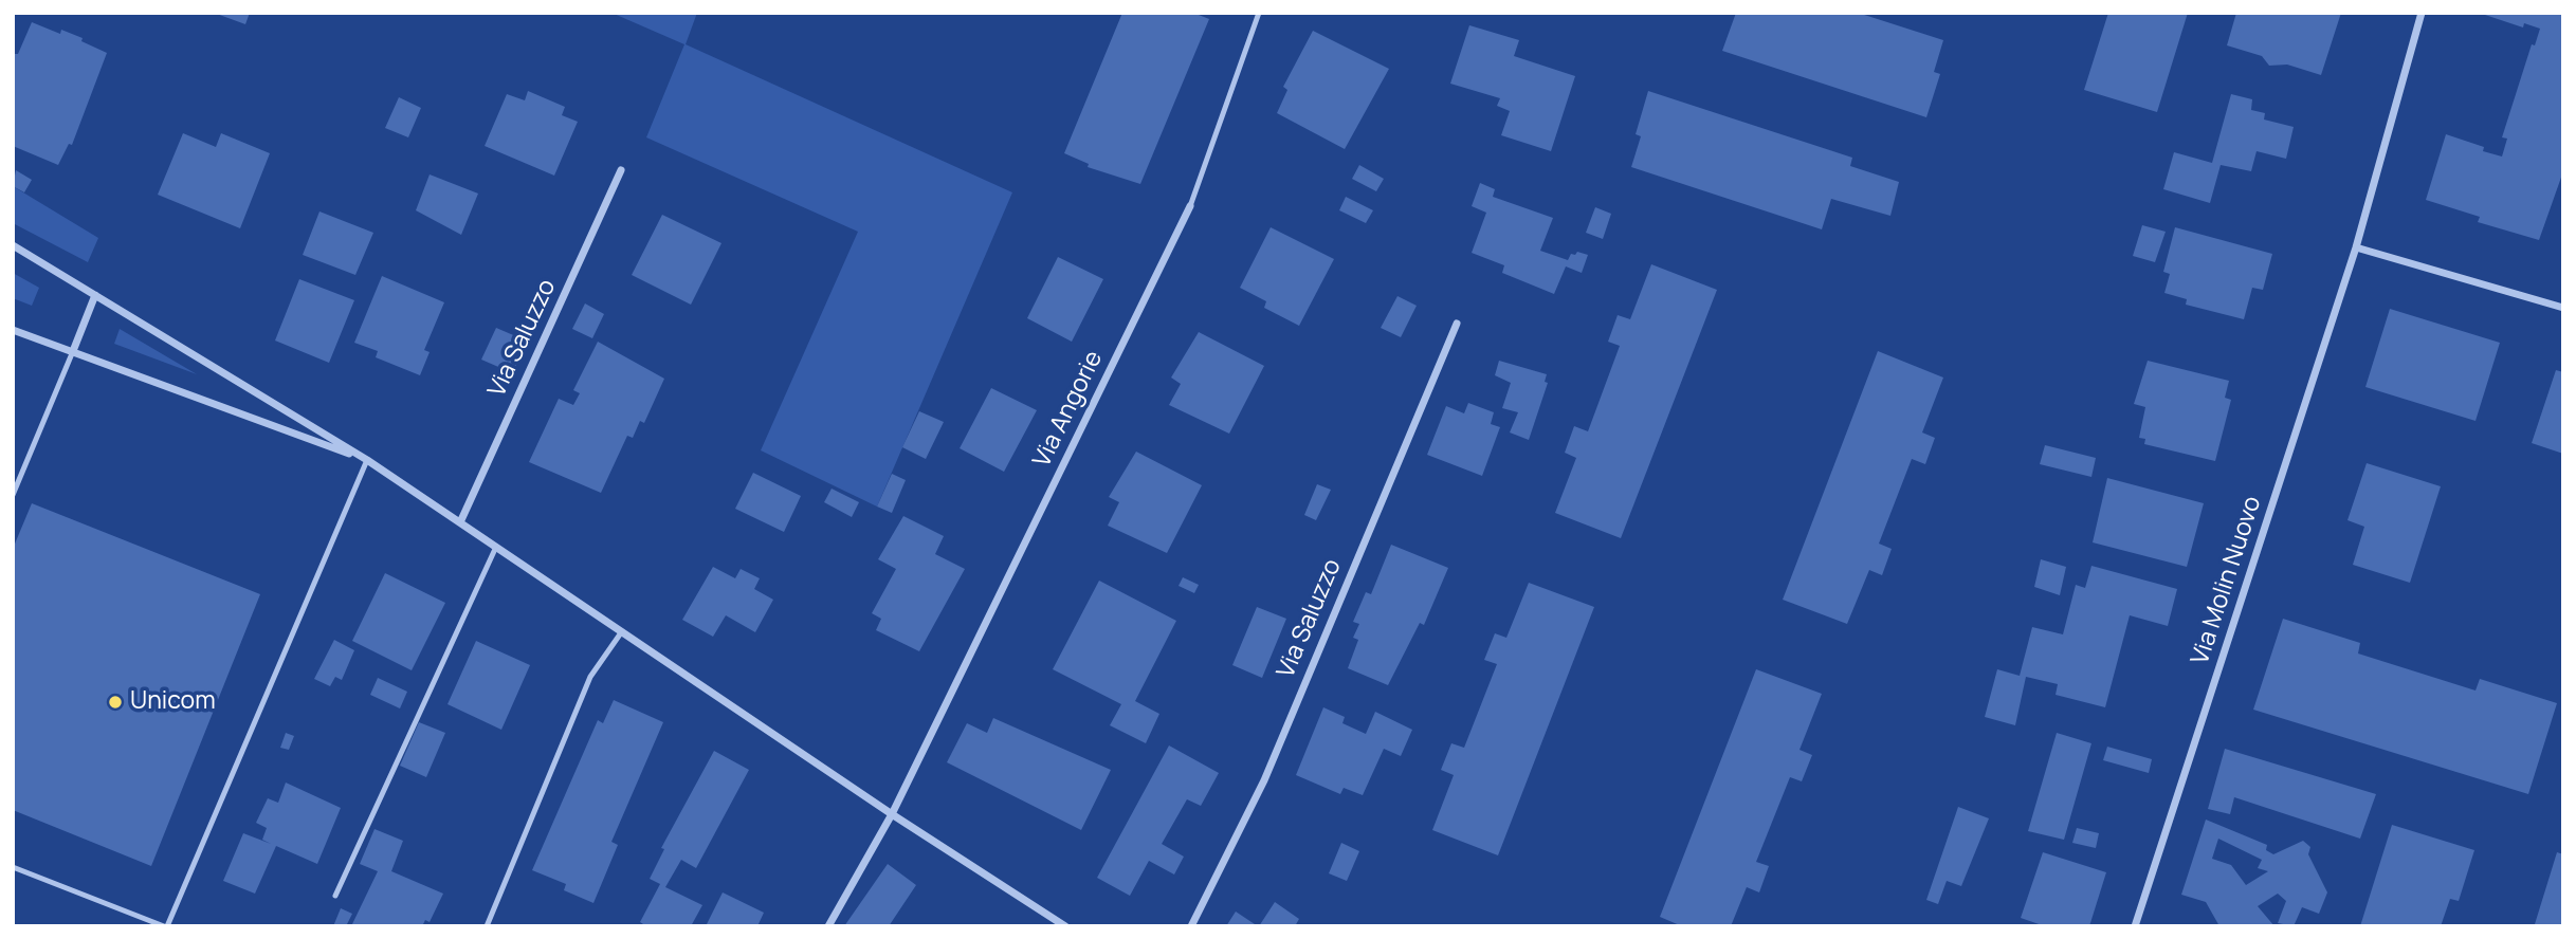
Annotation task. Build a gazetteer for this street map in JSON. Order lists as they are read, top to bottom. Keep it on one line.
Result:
{"streets":{"street":["Via Saluzzo","Via Angorie","Via Molin Nuovo"]},"places":["Unicom"]}
